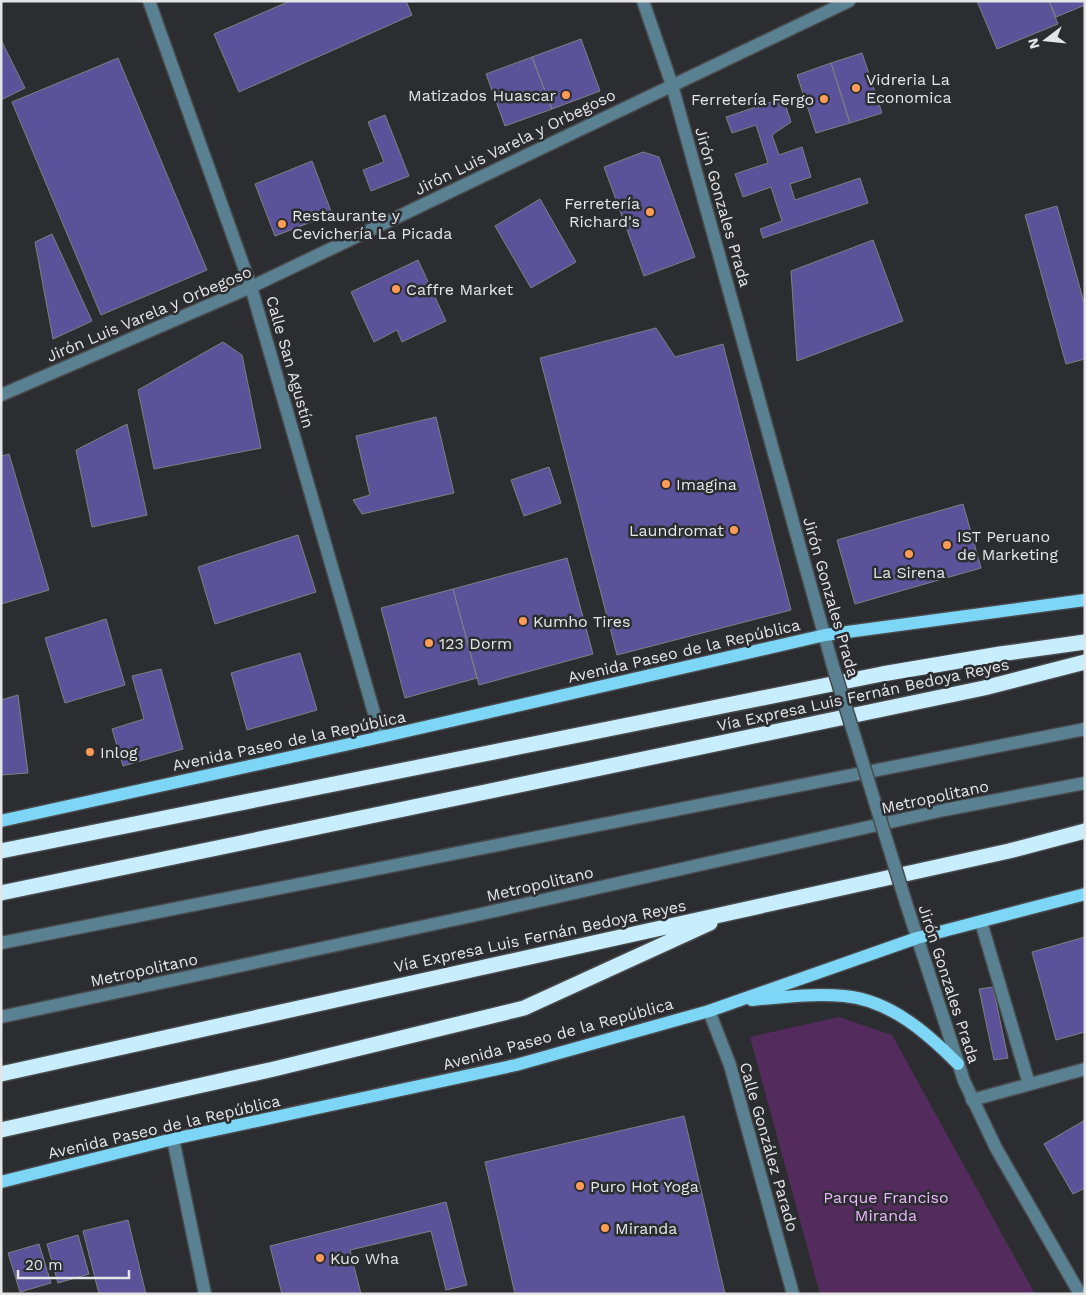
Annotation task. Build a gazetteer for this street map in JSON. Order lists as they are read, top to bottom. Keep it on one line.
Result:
{"streets":{"highway":["Vía Expresa Luis Fernán Bedoya Reyes"],"main road":["Avenida Paseo de la República"],"street":["Jirón Luis Varela y Orbegoso","Jirón Gonzales Prada","Calle San Agustín","Metropolitano","Calle González Parado"]},"crossings":[["Jirón Luis Varela y Orbegoso","Jirón Gonzales Prada"],["Jirón Luis Varela y Orbegoso","Calle San Agustín"],["Jirón Gonzales Prada","Avenida Paseo de la República"],["Calle San Agustín","Avenida Paseo de la República"],["Avenida Paseo de la República","Calle González Parado"]],"parks":["Parque Franciso Miranda"],"places":["Vidreria La Economica","Matizados Huascar","Ferretería Fergo","Ferretería Richard's","Restaurante y Cevichería La Picada","Caffre Market","Imagina","Laundromat","IST Peruano de Marketing","La Sirena","Kumho Tires","123 Dorm","Inlog","Puro Hot Yoga","Miranda","Kuo Wha"],"scale_bar":"20 m","north":"left"}
